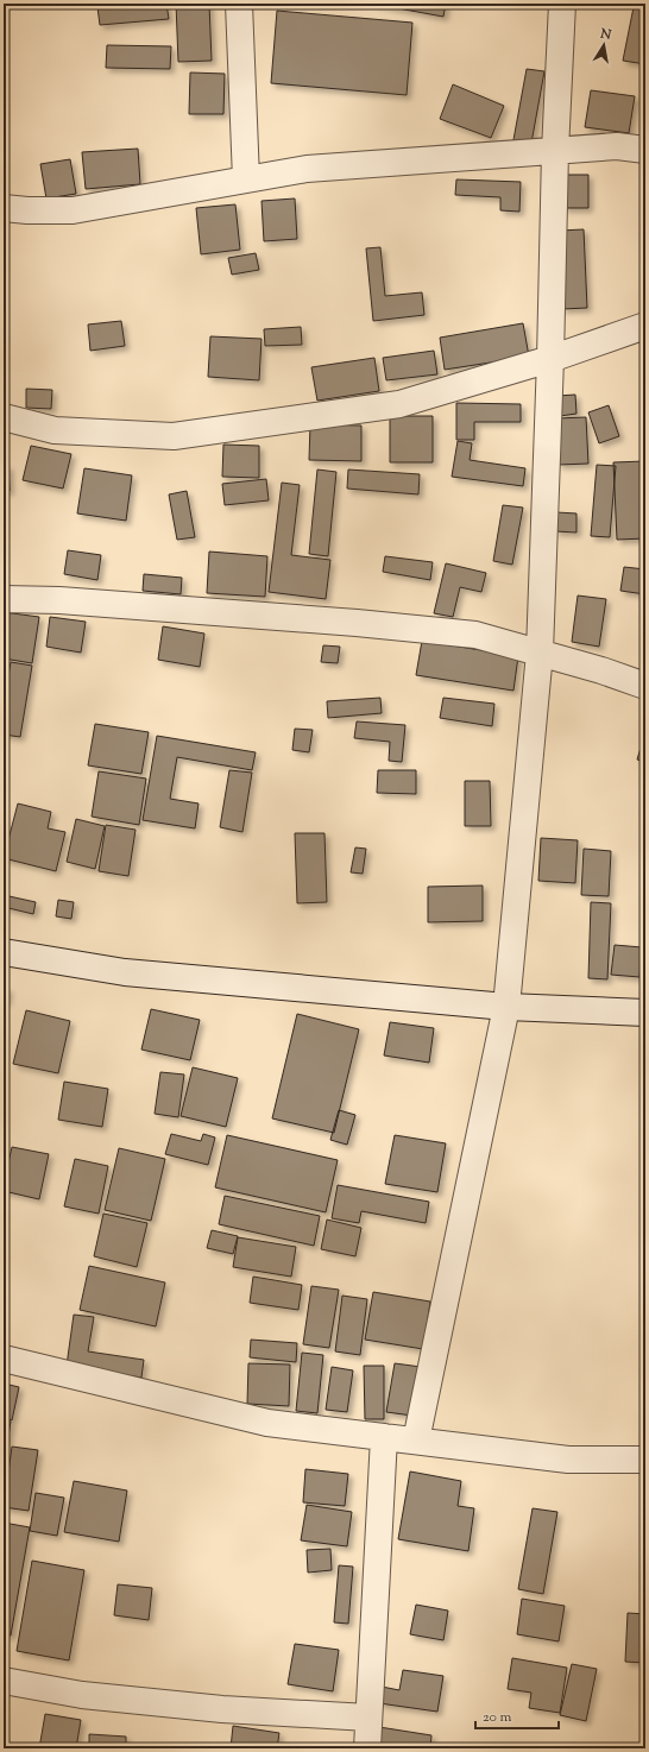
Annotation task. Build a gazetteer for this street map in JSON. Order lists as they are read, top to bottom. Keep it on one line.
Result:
{"scale_bar":"20 m","north":"top"}
